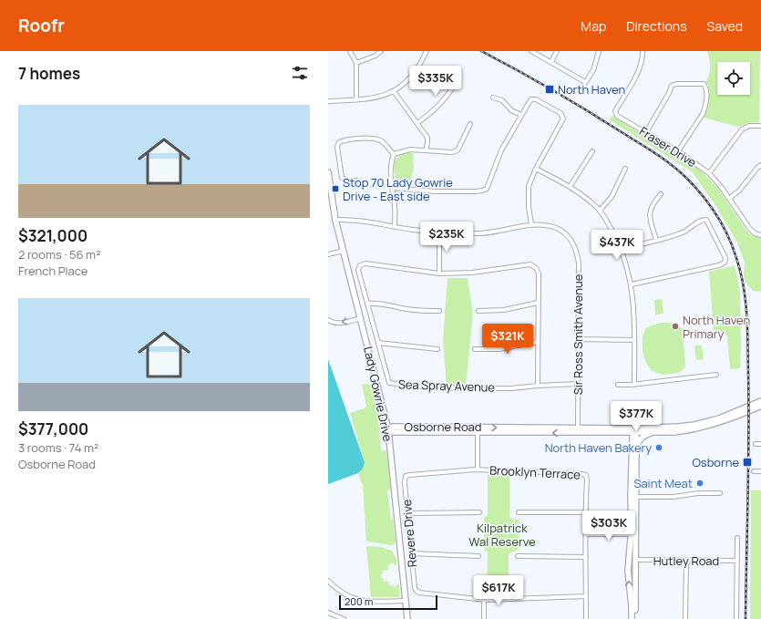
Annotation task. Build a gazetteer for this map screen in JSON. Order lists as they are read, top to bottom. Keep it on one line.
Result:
{"streets":{"street":["Fraser Drive","Sir Ross Smith Avenue","Sea Spray Avenue","Lady Gowrie Drive","Osborne Road","Brooklyn Terrace","Revere Drive","Hutley Road"]},"crossings":[["Sir Ross Smith Avenue","Sea Spray Avenue"],["Sir Ross Smith Avenue","Lady Gowrie Drive"],["Sir Ross Smith Avenue","Osborne Road"],["Lady Gowrie Drive","Osborne Road"],["Brooklyn Terrace","Revere Drive"]],"parks":["Kilpatrick Wal Reserve"],"places":{"transit":["North Haven","Stop 70 Lady Gowrie Drive - East side","Osborne"],"other":["North Haven Primary","North Haven Bakery","Saint Meat"]},"scale_bar":"200 m","page":{"header":"Roofr","nav":["Map","Directions","Saved"],"heading":"7 homes","price":["$335K","$235K","$437K","$321K","$377K","$303K","$617K"],"list":[{"name":"$321,000","note":"2 rooms · 56 m² · French Place"},{"name":"$377,000","note":"3 rooms · 74 m² · Osborne Road"}],"scale":"200 m"}}
